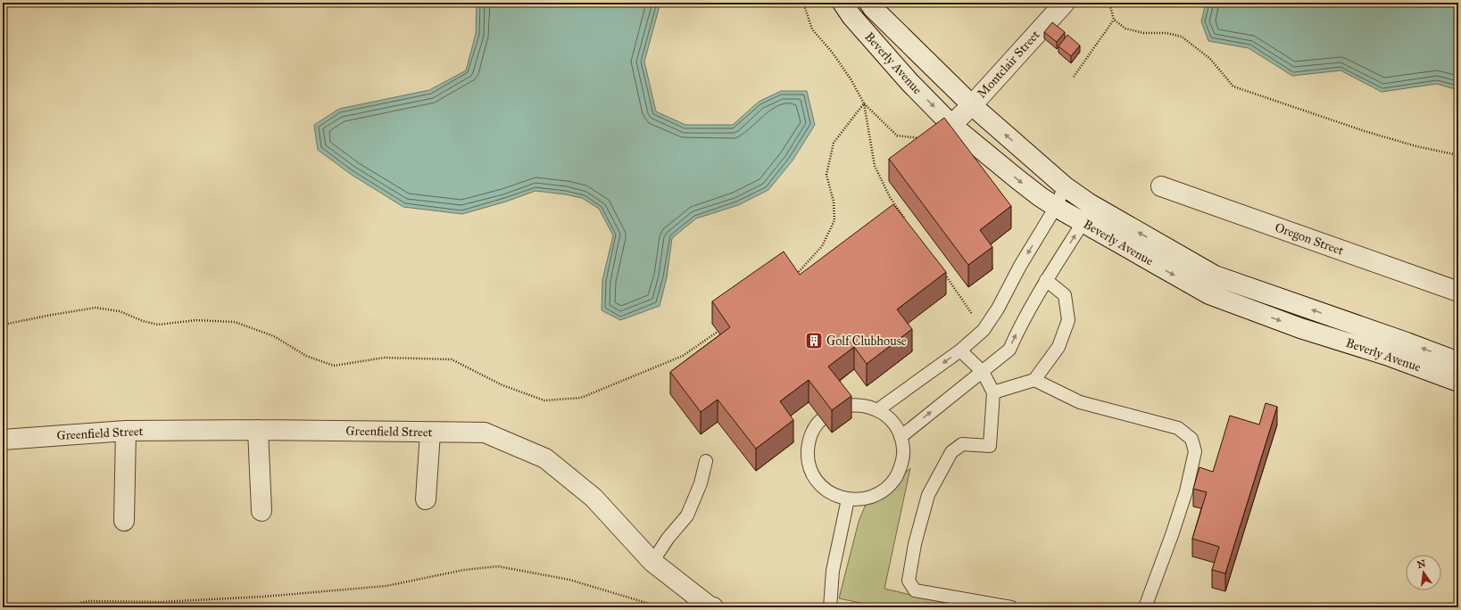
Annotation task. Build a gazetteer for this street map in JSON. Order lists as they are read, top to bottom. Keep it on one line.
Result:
{"streets":{"street":["Beverly Avenue","Montclair Street","Oregon Street","Greenfield Street"]},"crossings":[["Beverly Avenue","Montclair Street"]],"places":{"building":["Golf Clubhouse"]},"north":"top"}
